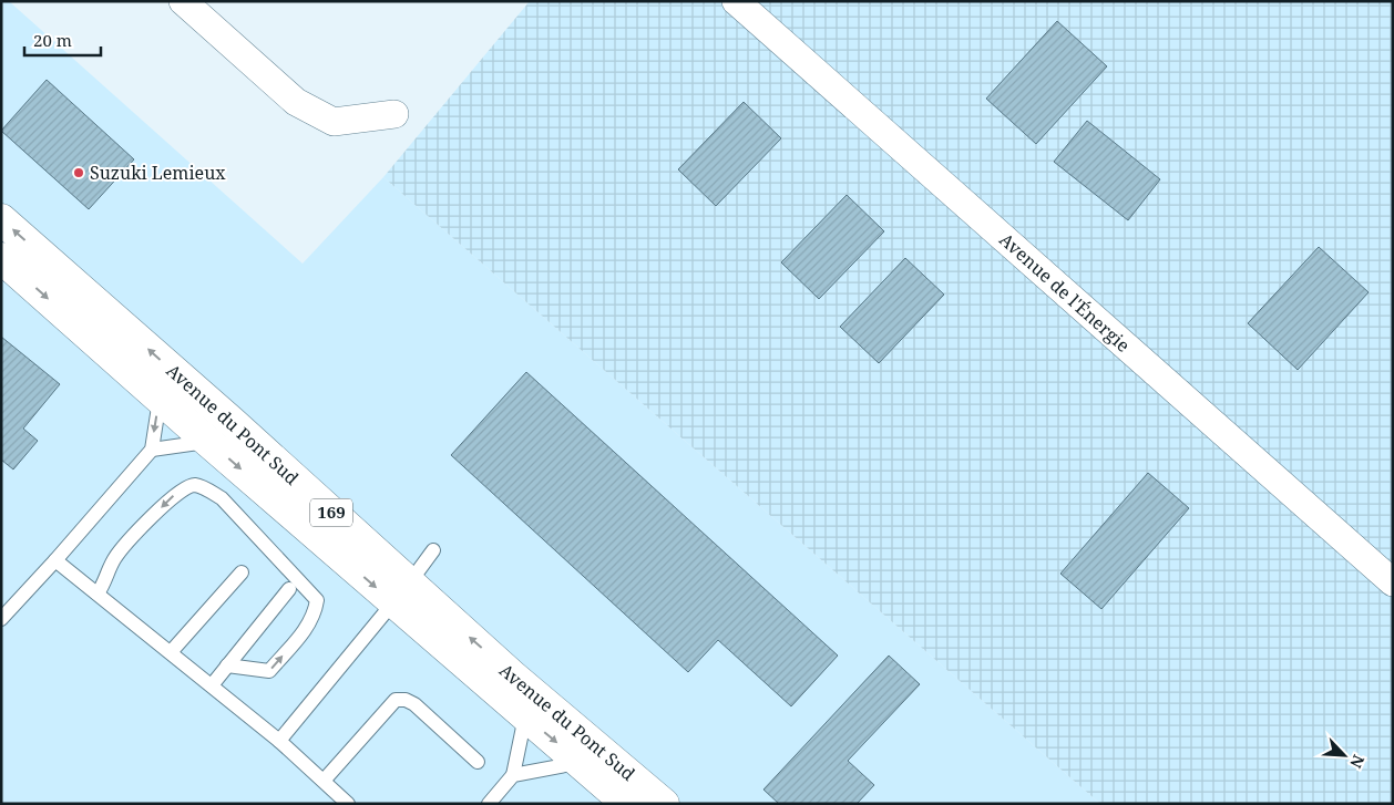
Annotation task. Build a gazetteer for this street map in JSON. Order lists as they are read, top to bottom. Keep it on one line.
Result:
{"streets":{"main road":["Avenue du Pont Sud","169"],"street":["Avenue de l'Énergie"]},"places":["Suzuki Lemieux"],"scale_bar":"20 m","north":"bottom right"}
